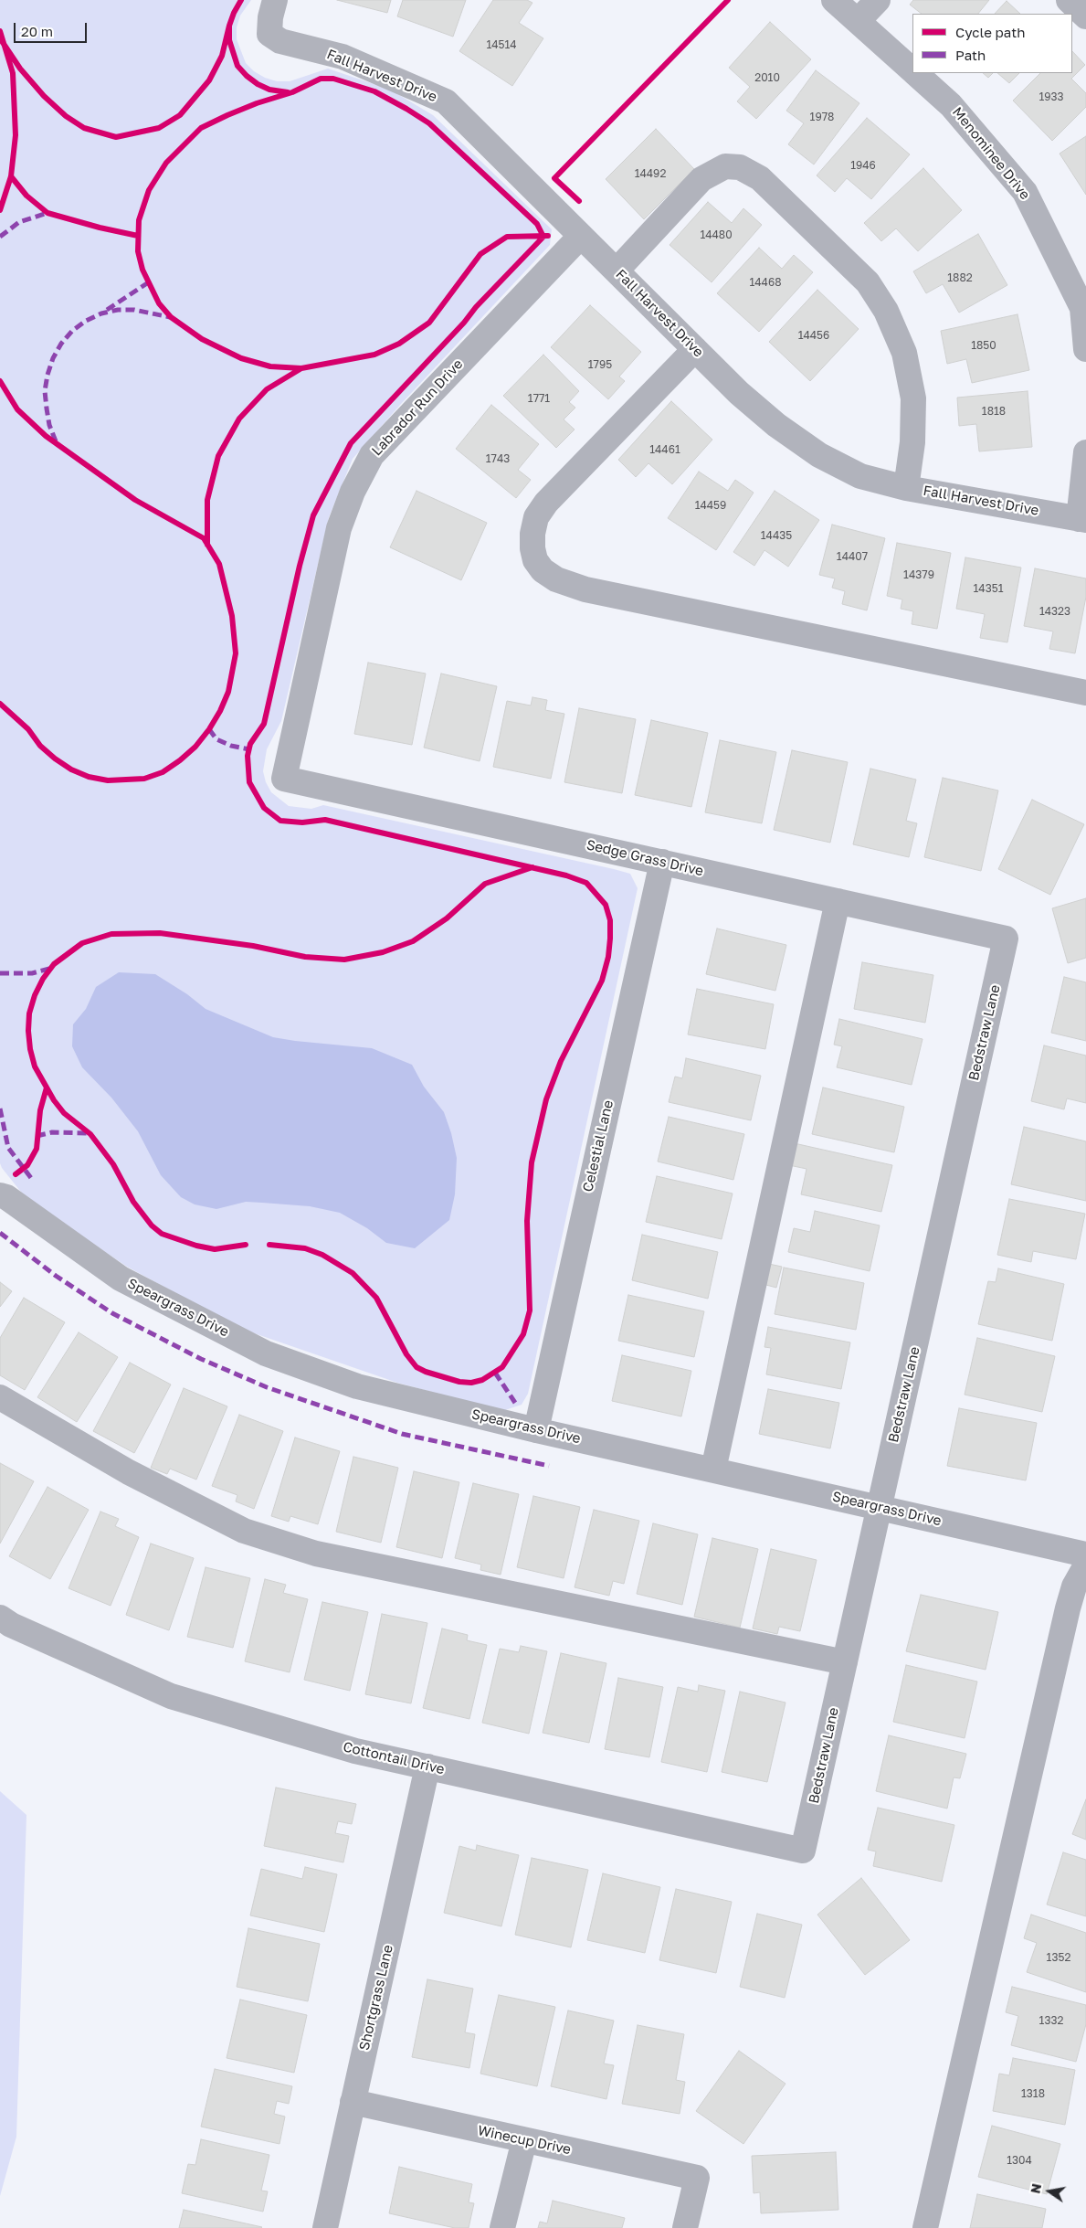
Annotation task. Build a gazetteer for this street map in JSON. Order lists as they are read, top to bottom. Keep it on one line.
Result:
{"streets":{"street":["Fall Harvest Drive","Menominee Drive","Labrador Run Drive","Sedge Grass Drive","Bedstraw Lane","Celestial Lane","Speargrass Drive","Cottontail Drive","Shortgrass Lane","Winecup Drive"]},"crossings":[["Fall Harvest Drive","Labrador Run Drive"],["Labrador Run Drive","Sedge Grass Drive"],["Sedge Grass Drive","Bedstraw Lane"],["Sedge Grass Drive","Celestial Lane"],["Bedstraw Lane","Speargrass Drive"],["Bedstraw Lane","Cottontail Drive"],["Celestial Lane","Speargrass Drive"],["Cottontail Drive","Shortgrass Lane"],["Shortgrass Lane","Winecup Drive"]],"house_numbers":["14514","2010","1933","1978","1946","14492","14480","1882","14468","14456","1850","1795","1771","1818","14461","1743","14459","14435","14407","14379","14351","14323","1352","1332","1318","1304"],"legend":["Cycle path","Path"],"scale_bar":"20 m","north":"left"}
